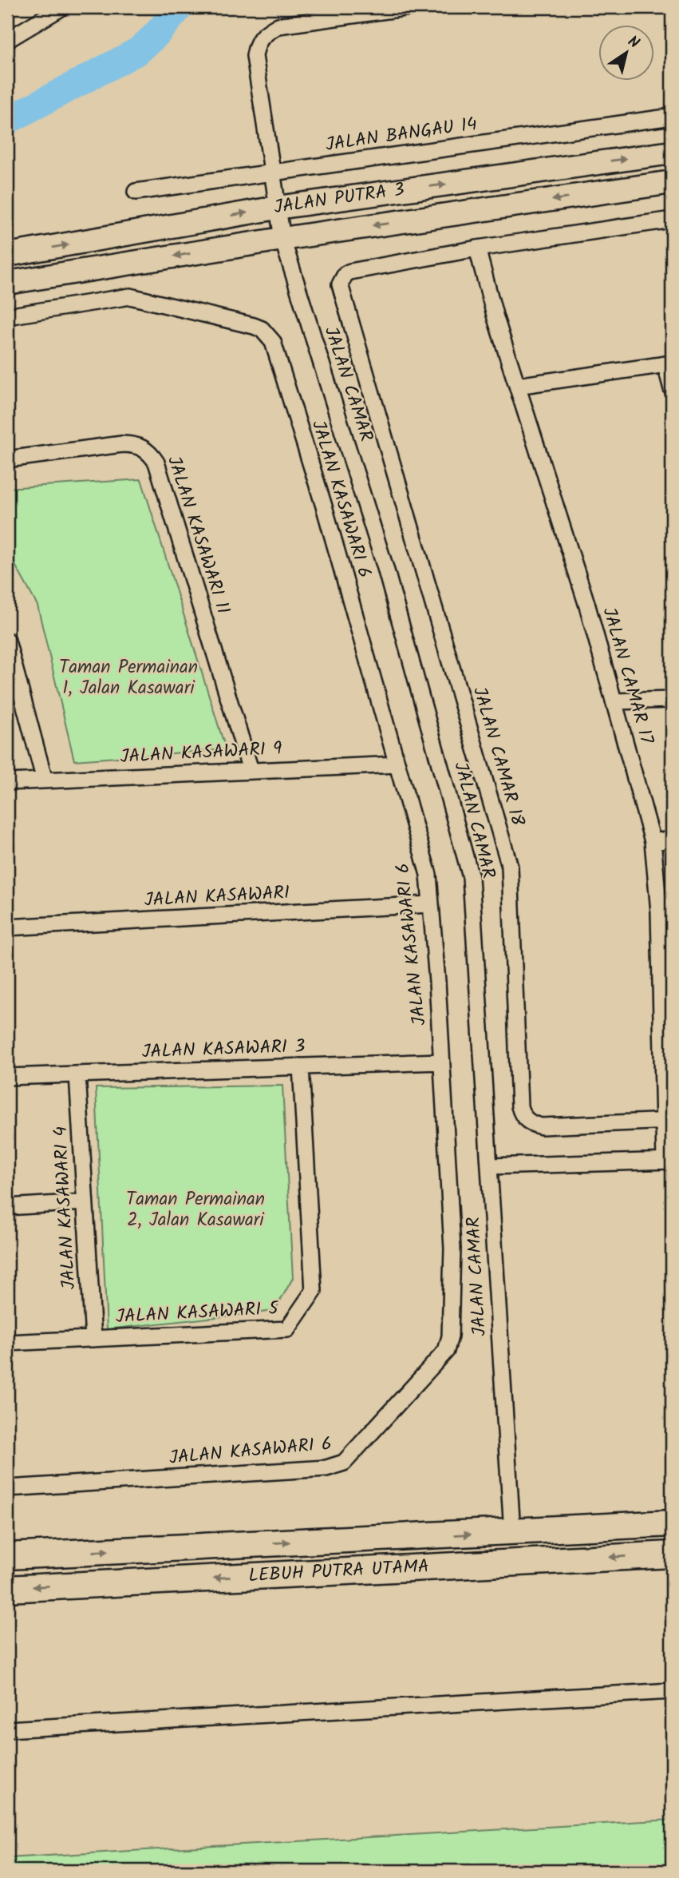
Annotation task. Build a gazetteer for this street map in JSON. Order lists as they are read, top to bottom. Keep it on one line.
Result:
{"streets":{"main road":["LEBUH PUTRA UTAMA"],"street":["JALAN BANGAU 14","JALAN PUTRA 3","JALAN CAMAR","JALAN KASAWARI 6","JALAN KASAWARI 11","JALAN CAMAR 17","JALAN KASAWARI 9","JALAN CAMAR 18","JALAN KASAWARI","JALAN KASAWARI 3","JALAN KASAWARI 4","JALAN KASAWARI 5"]},"crossings":[["JALAN BANGAU 14","JALAN CAMAR"],["JALAN PUTRA 3","JALAN CAMAR"],["JALAN CAMAR","LEBUH PUTRA UTAMA"],["JALAN KASAWARI 6","JALAN KASAWARI 9"],["JALAN KASAWARI 6","JALAN KASAWARI"],["JALAN KASAWARI 6","JALAN KASAWARI 3"],["JALAN KASAWARI 11","JALAN KASAWARI 9"],["JALAN CAMAR 17","JALAN CAMAR 18"],["JALAN KASAWARI 3","JALAN KASAWARI 4"],["JALAN KASAWARI 3","JALAN KASAWARI 5"],["JALAN KASAWARI 4","JALAN KASAWARI 5"]],"parks":["Taman Permainan 1, Jalan Kasawari","Taman Permainan 2, Jalan Kasawari"],"north":"top right"}
